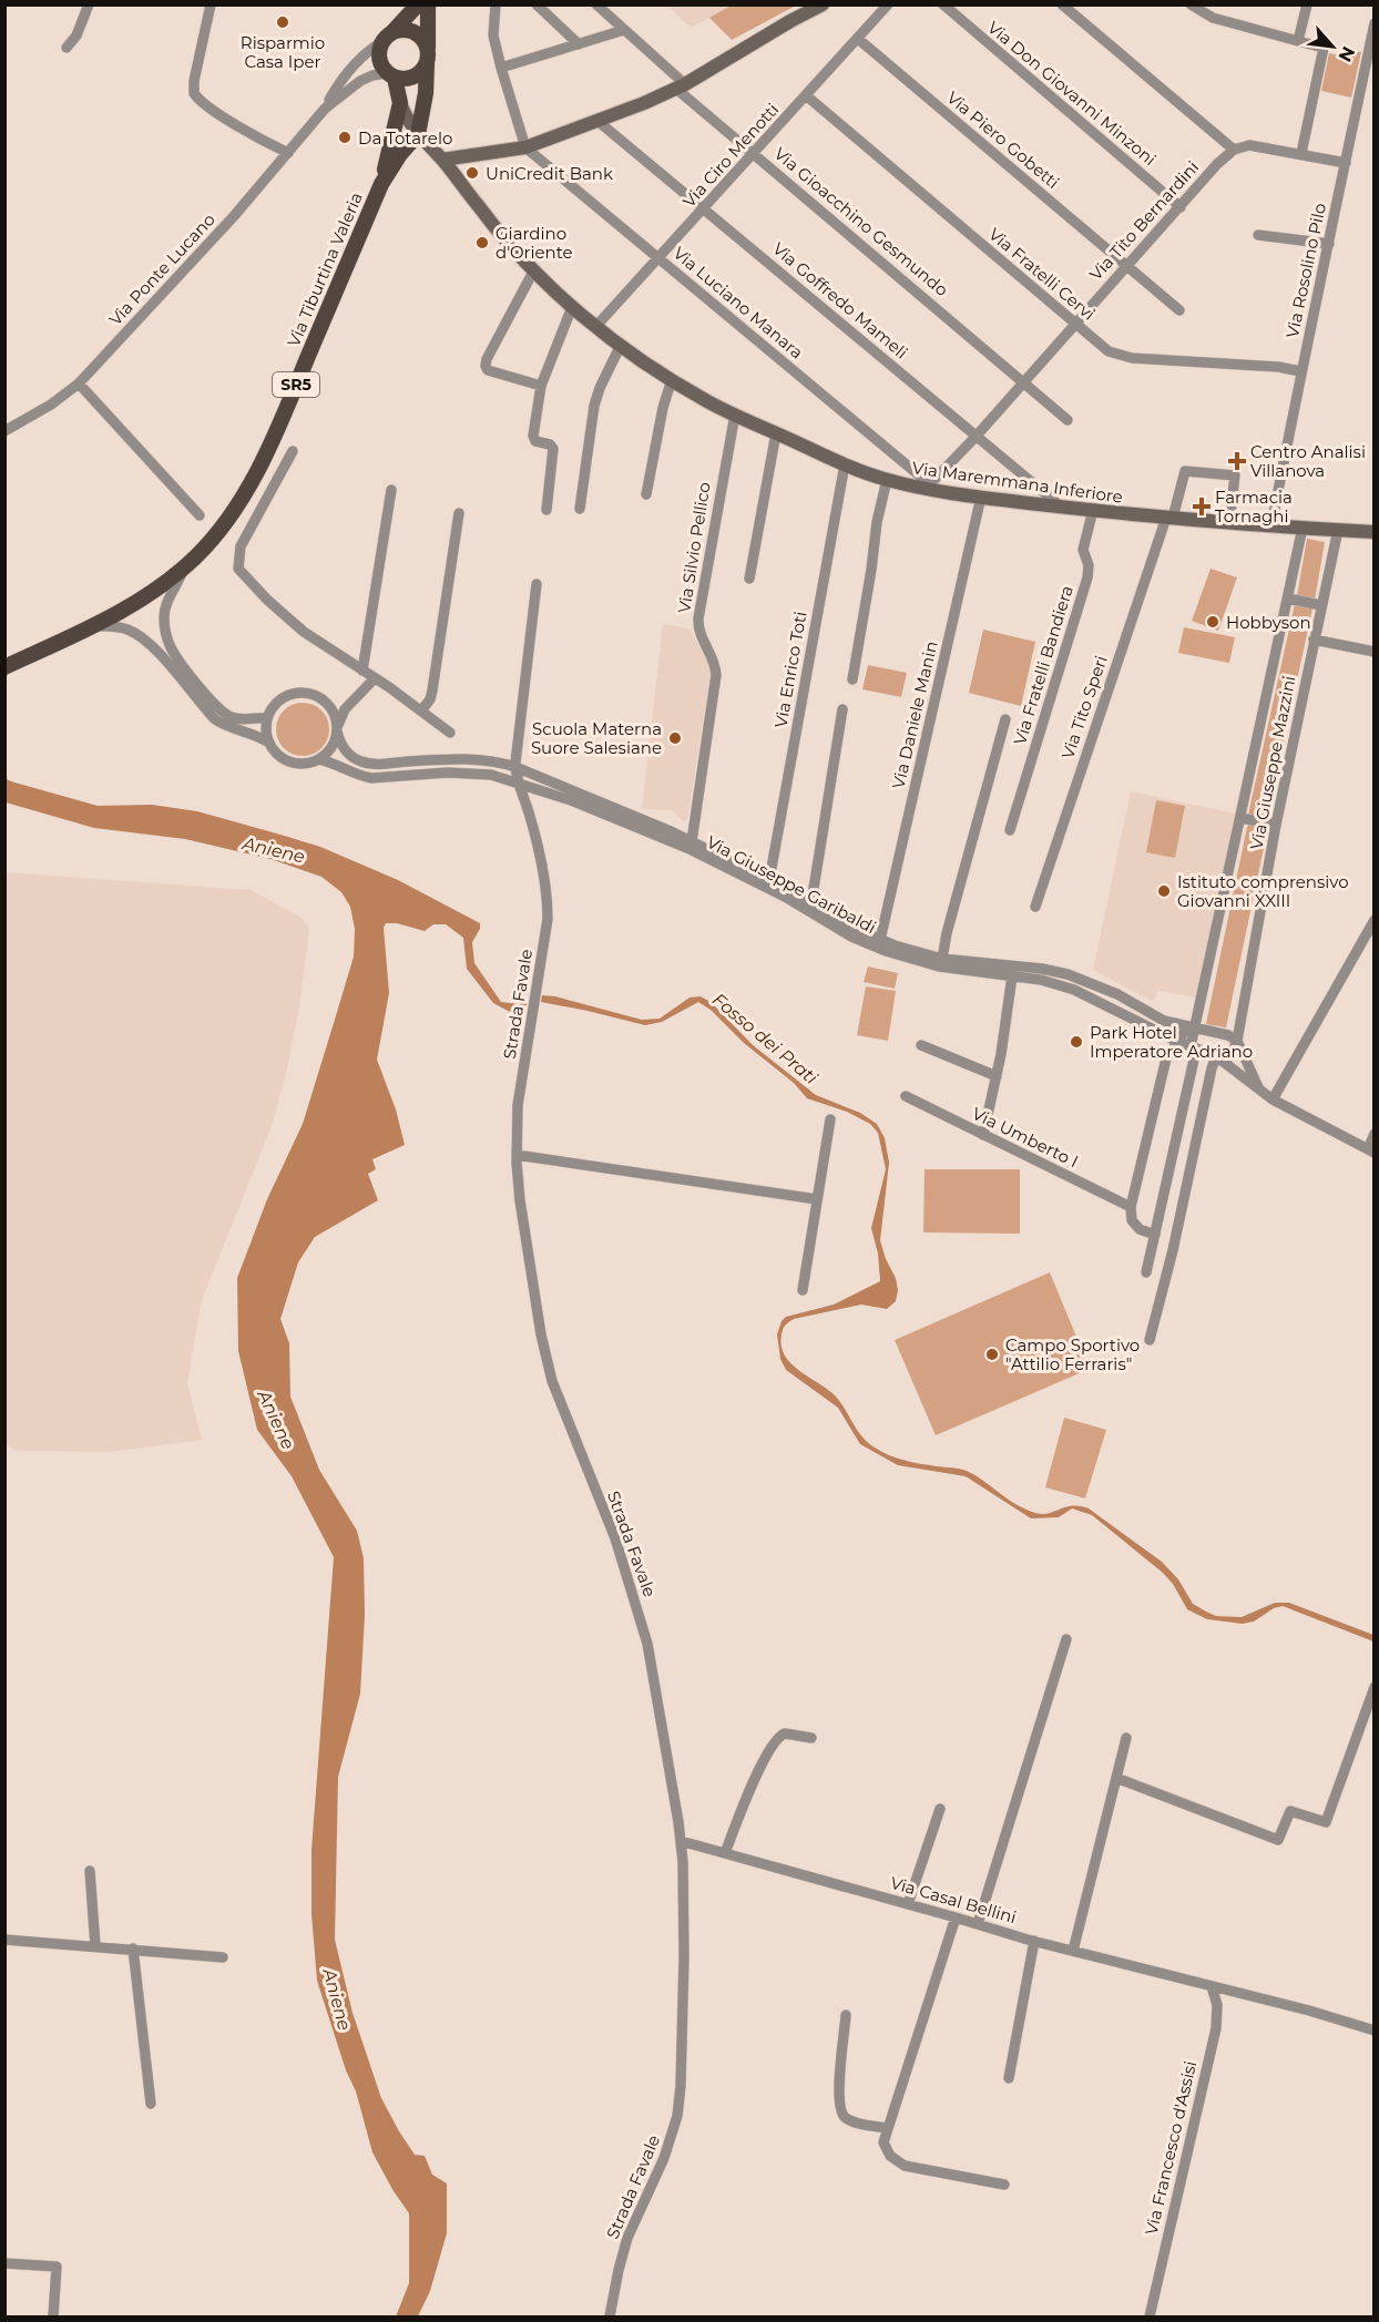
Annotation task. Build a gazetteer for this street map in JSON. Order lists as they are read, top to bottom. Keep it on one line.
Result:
{"streets":{"main road":["Via Tiburtina Valeria","SR5","Via Maremmana Inferiore"],"street":["Via Don Giovanni Minzoni","Via Piero Gobetti","Via Ciro Menotti","Via Tito Bernardini","Via Gioacchino Gesmundo","Via Ponte Lucano","Via Rosolino Pilo","Via Fratelli Cervi","Via Goffredo Mameli","Via Luciano Manara","Via Silvio Pellico","Via Fratelli Bandiera","Via Enrico Toti","Via Tito Speri","Via Daniele Manin","Via Giuseppe Mazzini","Via Giuseppe Garibaldi","Strada Favale","Via Umberto I","Via Casal Bellini","Via Francesco d'Assisi"]},"crossings":[["Via Don Giovanni Minzoni","Via Tito Bernardini"],["Via Piero Gobetti","Via Ciro Menotti"],["Via Piero Gobetti","Via Tito Bernardini"],["Via Ciro Menotti","Via Gioacchino Gesmundo"],["Via Ciro Menotti","Via Fratelli Cervi"],["Via Ciro Menotti","Via Goffredo Mameli"],["Via Ciro Menotti","Via Luciano Manara"],["Via Ciro Menotti","Via Maremmana Inferiore"],["Via Tito Bernardini","Via Gioacchino Gesmundo"],["Via Tito Bernardini","Via Fratelli Cervi"],["Via Tito Bernardini","Via Goffredo Mameli"],["Via Tito Bernardini","Via Luciano Manara"],["Via Tito Bernardini","Via Maremmana Inferiore"],["Via Ponte Lucano","Via Tiburtina Valeria"],["Via Tiburtina Valeria","Via Maremmana Inferiore"],["Via Rosolino Pilo","Via Fratelli Cervi"],["Via Rosolino Pilo","Via Maremmana Inferiore"],["Via Goffredo Mameli","Via Maremmana Inferiore"],["Via Luciano Manara","Via Maremmana Inferiore"],["Via Maremmana Inferiore","Via Silvio Pellico"],["Via Maremmana Inferiore","Via Fratelli Bandiera"],["Via Maremmana Inferiore","Via Enrico Toti"],["Via Maremmana Inferiore","Via Tito Speri"],["Via Maremmana Inferiore","Via Daniele Manin"],["Via Maremmana Inferiore","Via Giuseppe Mazzini"],["Via Silvio Pellico","Via Giuseppe Garibaldi"],["Via Enrico Toti","Via Giuseppe Garibaldi"],["Via Daniele Manin","Via Giuseppe Garibaldi"],["Via Giuseppe Mazzini","Via Giuseppe Garibaldi"],["Via Giuseppe Garibaldi","Strada Favale"],["Strada Favale","Via Casal Bellini"],["Via Casal Bellini","Via Francesco d'Assisi"]],"water":["Aniene","Fosso dei Prati"],"places":{"other":["Risparmio Casa Iper","Da Totarelo","UniCredit Bank","Giardino d'Oriente","Hobbyson","Scuola Materna Suore Salesiane","Istituto comprensivo Giovanni XXIII","Park Hotel Imperatore Adriano","Campo Sportivo \"Attilio Ferraris\""],"health":["Centro Analisi Villanova","Farmacia Tornaghi"]},"north":"bottom right"}
